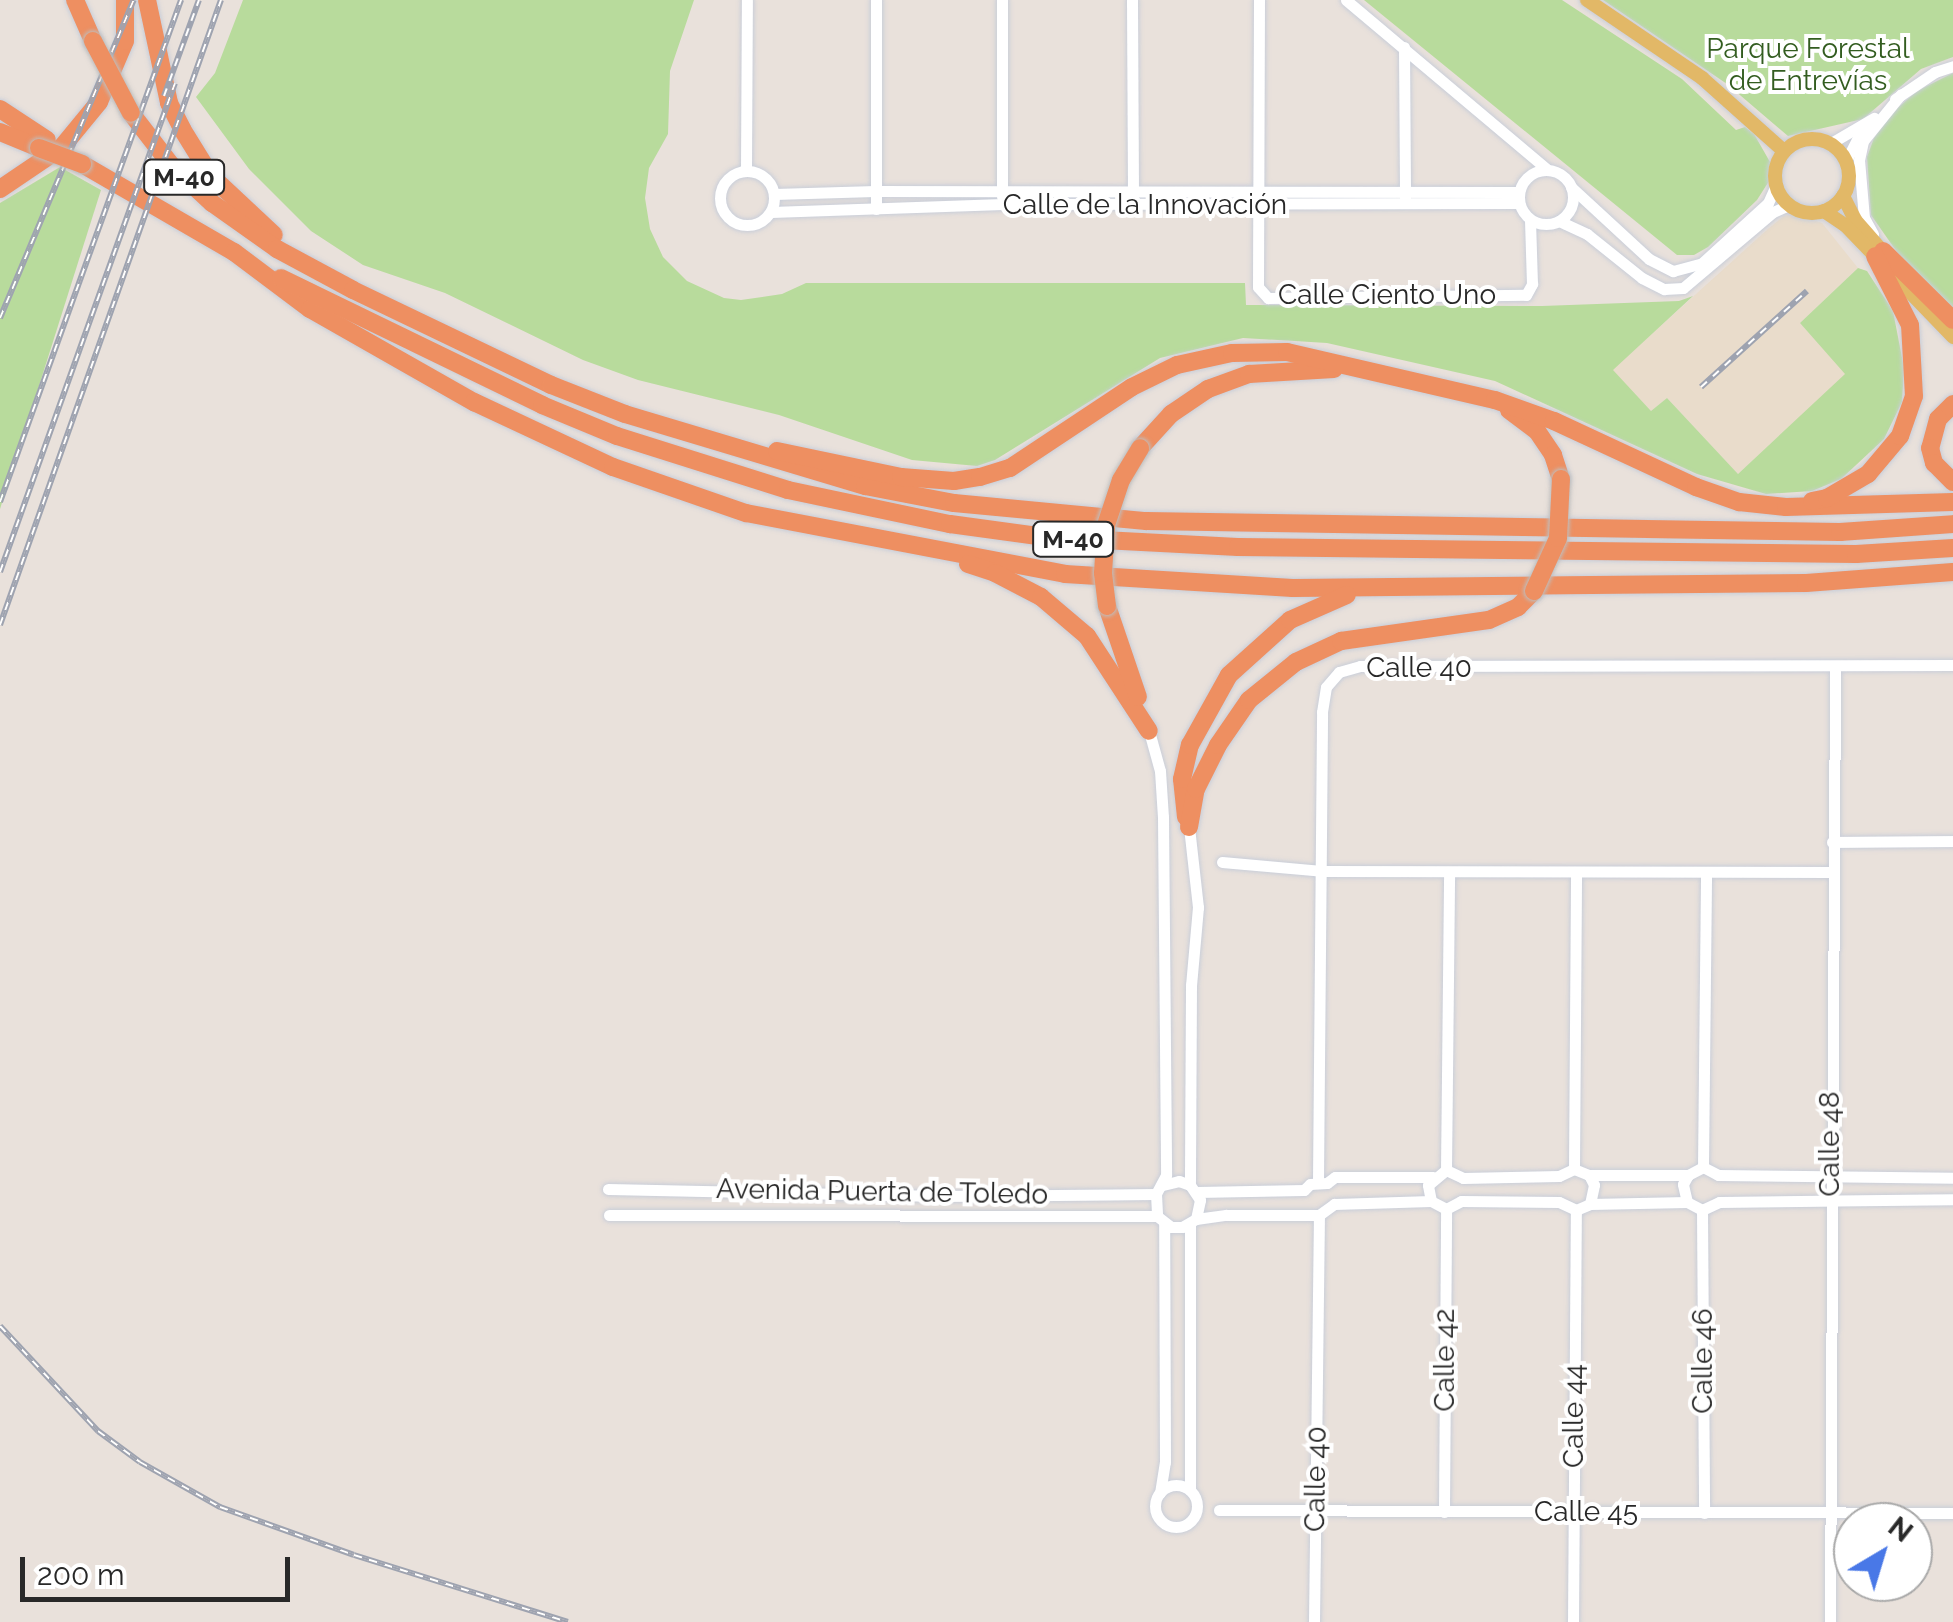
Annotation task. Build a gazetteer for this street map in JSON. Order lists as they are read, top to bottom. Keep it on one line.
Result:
{"streets":{"highway":["M-40"],"street":["Calle de la Innovación","Calle Ciento Uno","Calle 40","Calle 48","Avenida Puerta de Toledo","Calle 42","Calle 46","Calle 44","Calle 45"]},"crossings":[["Calle de la Innovación","Calle Ciento Uno"],["Calle 40","Calle 48"],["Calle 40","Avenida Puerta de Toledo"],["Calle 40","Calle 45"],["Calle 48","Calle 45"],["Calle 42","Calle 45"],["Calle 46","Calle 45"],["Calle 44","Calle 45"]],"parks":["Parque Forestal de Entrevías"],"scale_bar":"200 m","north":"top right"}
